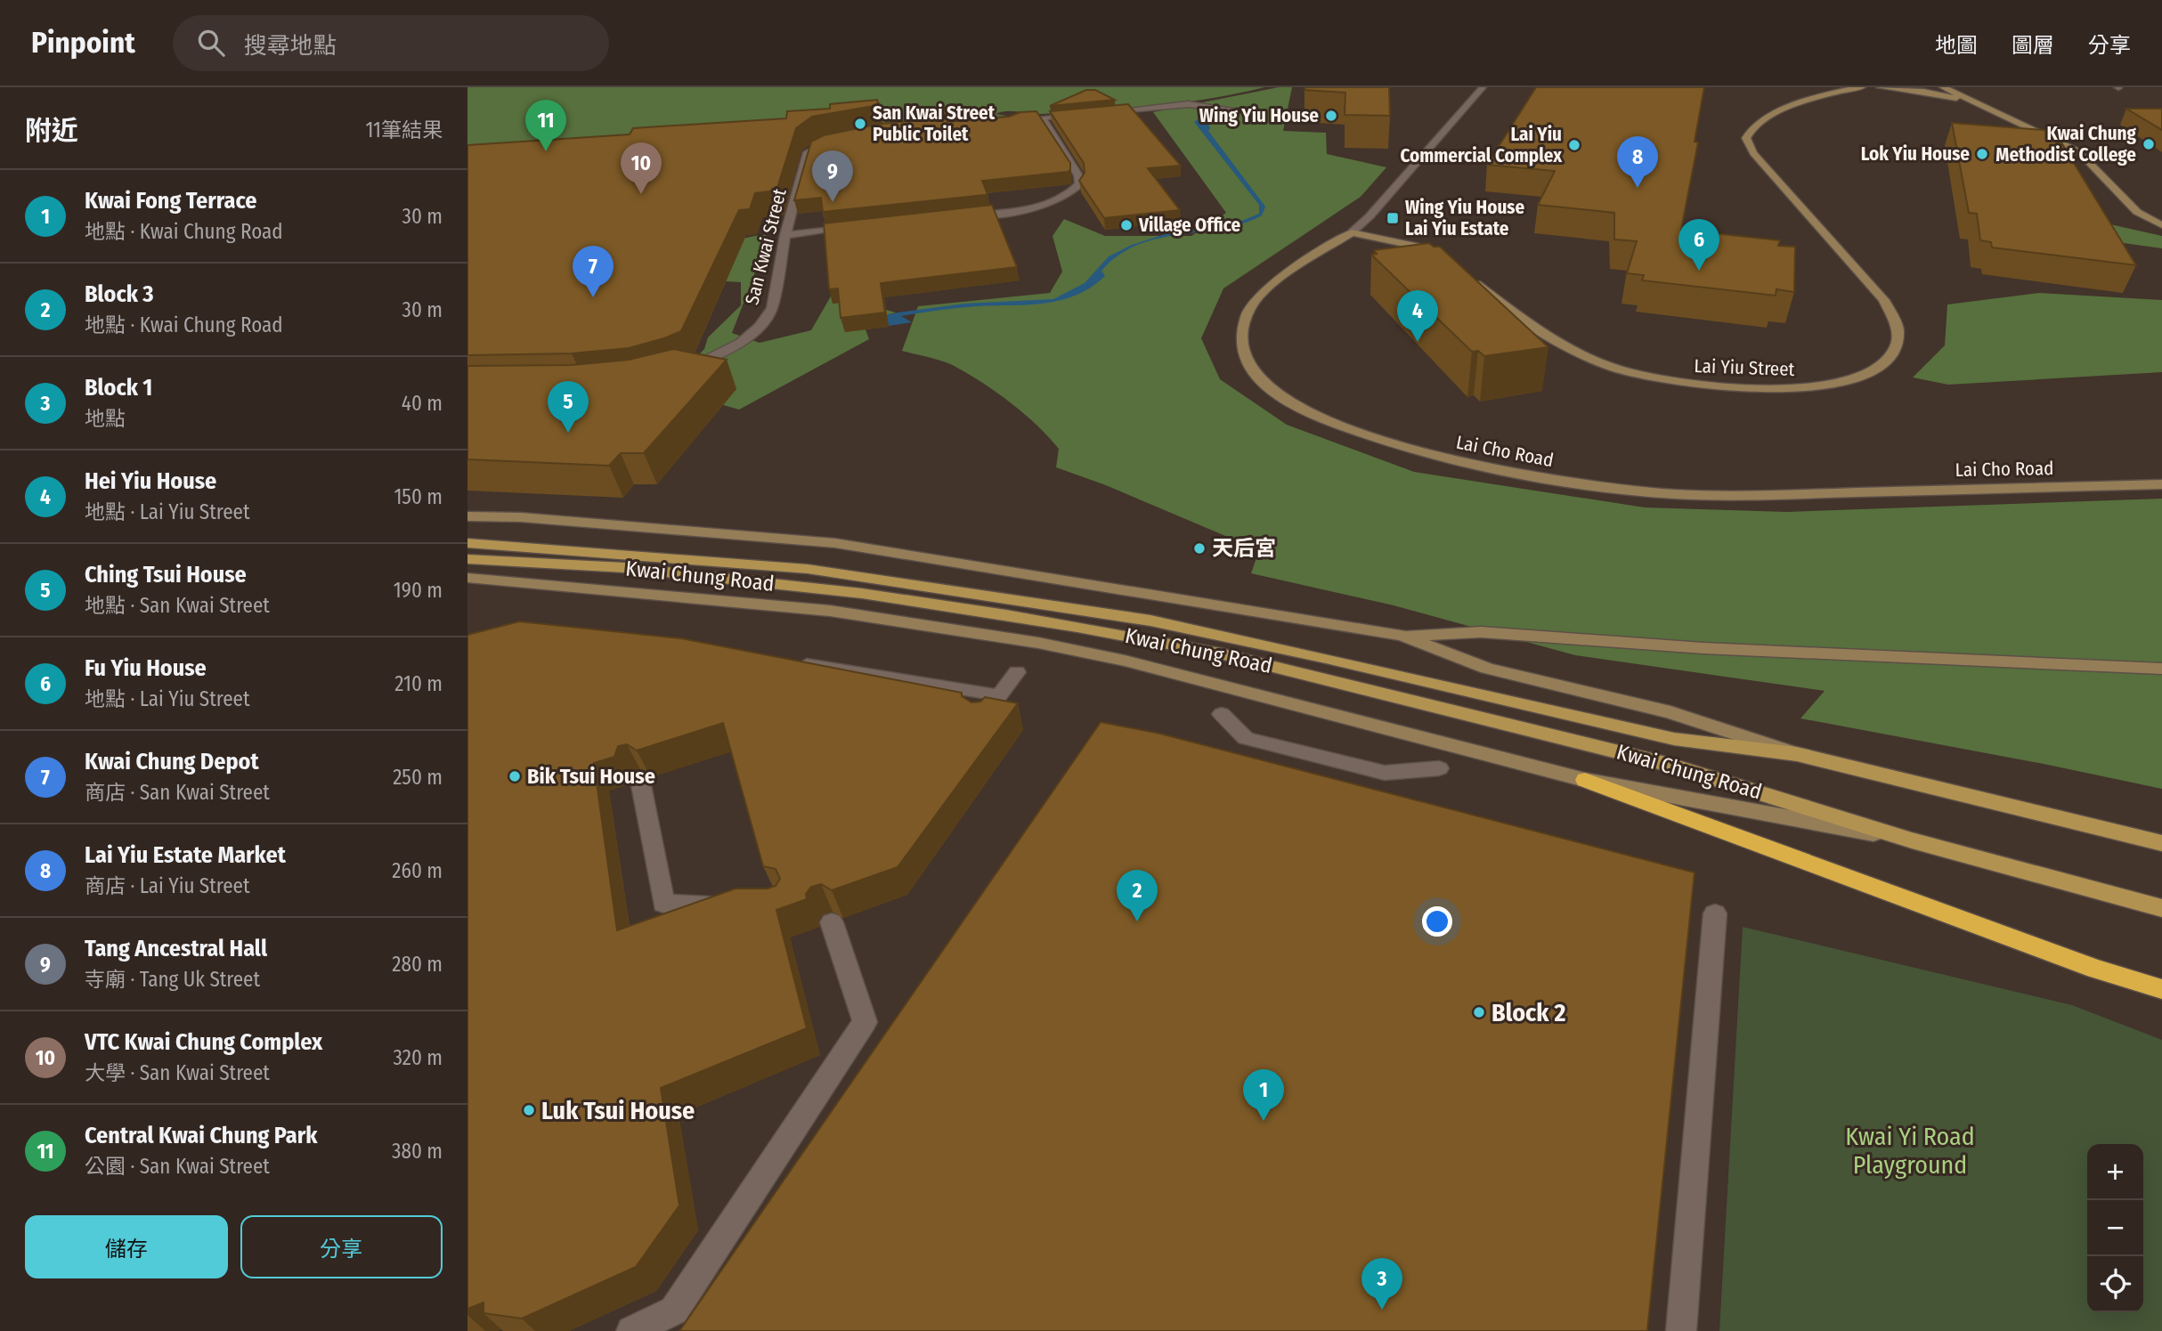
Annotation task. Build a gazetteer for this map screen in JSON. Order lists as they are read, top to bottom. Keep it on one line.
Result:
{"streets":{"main road":["Kwai Chung Road"],"street":["San Kwai Street","Lai Yiu Street","Lai Cho Road"]},"parks":["Kwai Yi Road Playground"],"places":{"other":["Wing Yiu House","San Kwai Street Public Toilet","Kwai Chung Methodist College","Lai Yiu Commercial Complex","Lok Yiu House","Village Office","天后宮","Bik Tsui House","Block 2","Luk Tsui House"],"transit":["Wing Yiu House Lai Yiu Estate"]},"page":{"header":"Pinpoint","search":"搜尋地點","nav":["地圖","圖層","分享"],"heading":["附近","11筆結果"],"pins":["11","8","10","9","6","7","4","5","2","1","3"],"list":[{"mark":"1","name":"Kwai Fong Terrace","note":"地點 · Kwai Chung Road","value":"30 m"},{"mark":"2","name":"Block 3","note":"地點 · Kwai Chung Road","value":"30 m"},{"mark":"3","name":"Block 1","note":"地點","value":"40 m"},{"mark":"4","name":"Hei Yiu House","note":"地點 · Lai Yiu Street","value":"150 m"},{"mark":"5","name":"Ching Tsui House","note":"地點 · San Kwai Street","value":"190 m"},{"mark":"6","name":"Fu Yiu House","note":"地點 · Lai Yiu Street","value":"210 m"},{"mark":"7","name":"Kwai Chung Depot","note":"商店 · San Kwai Street","value":"250 m"},{"mark":"8","name":"Lai Yiu Estate Market","note":"商店 · Lai Yiu Street","value":"260 m"},{"mark":"9","name":"Tang Ancestral Hall","note":"寺廟 · Tang Uk Street","value":"280 m"},{"mark":"10","name":"VTC Kwai Chung Complex","note":"大學 · San Kwai Street","value":"320 m"},{"mark":"11","name":"Central Kwai Chung Park","note":"公園 · San Kwai Street","value":"380 m"}],"map_buttons":["+","−"],"buttons":["儲存","分享"]}}
